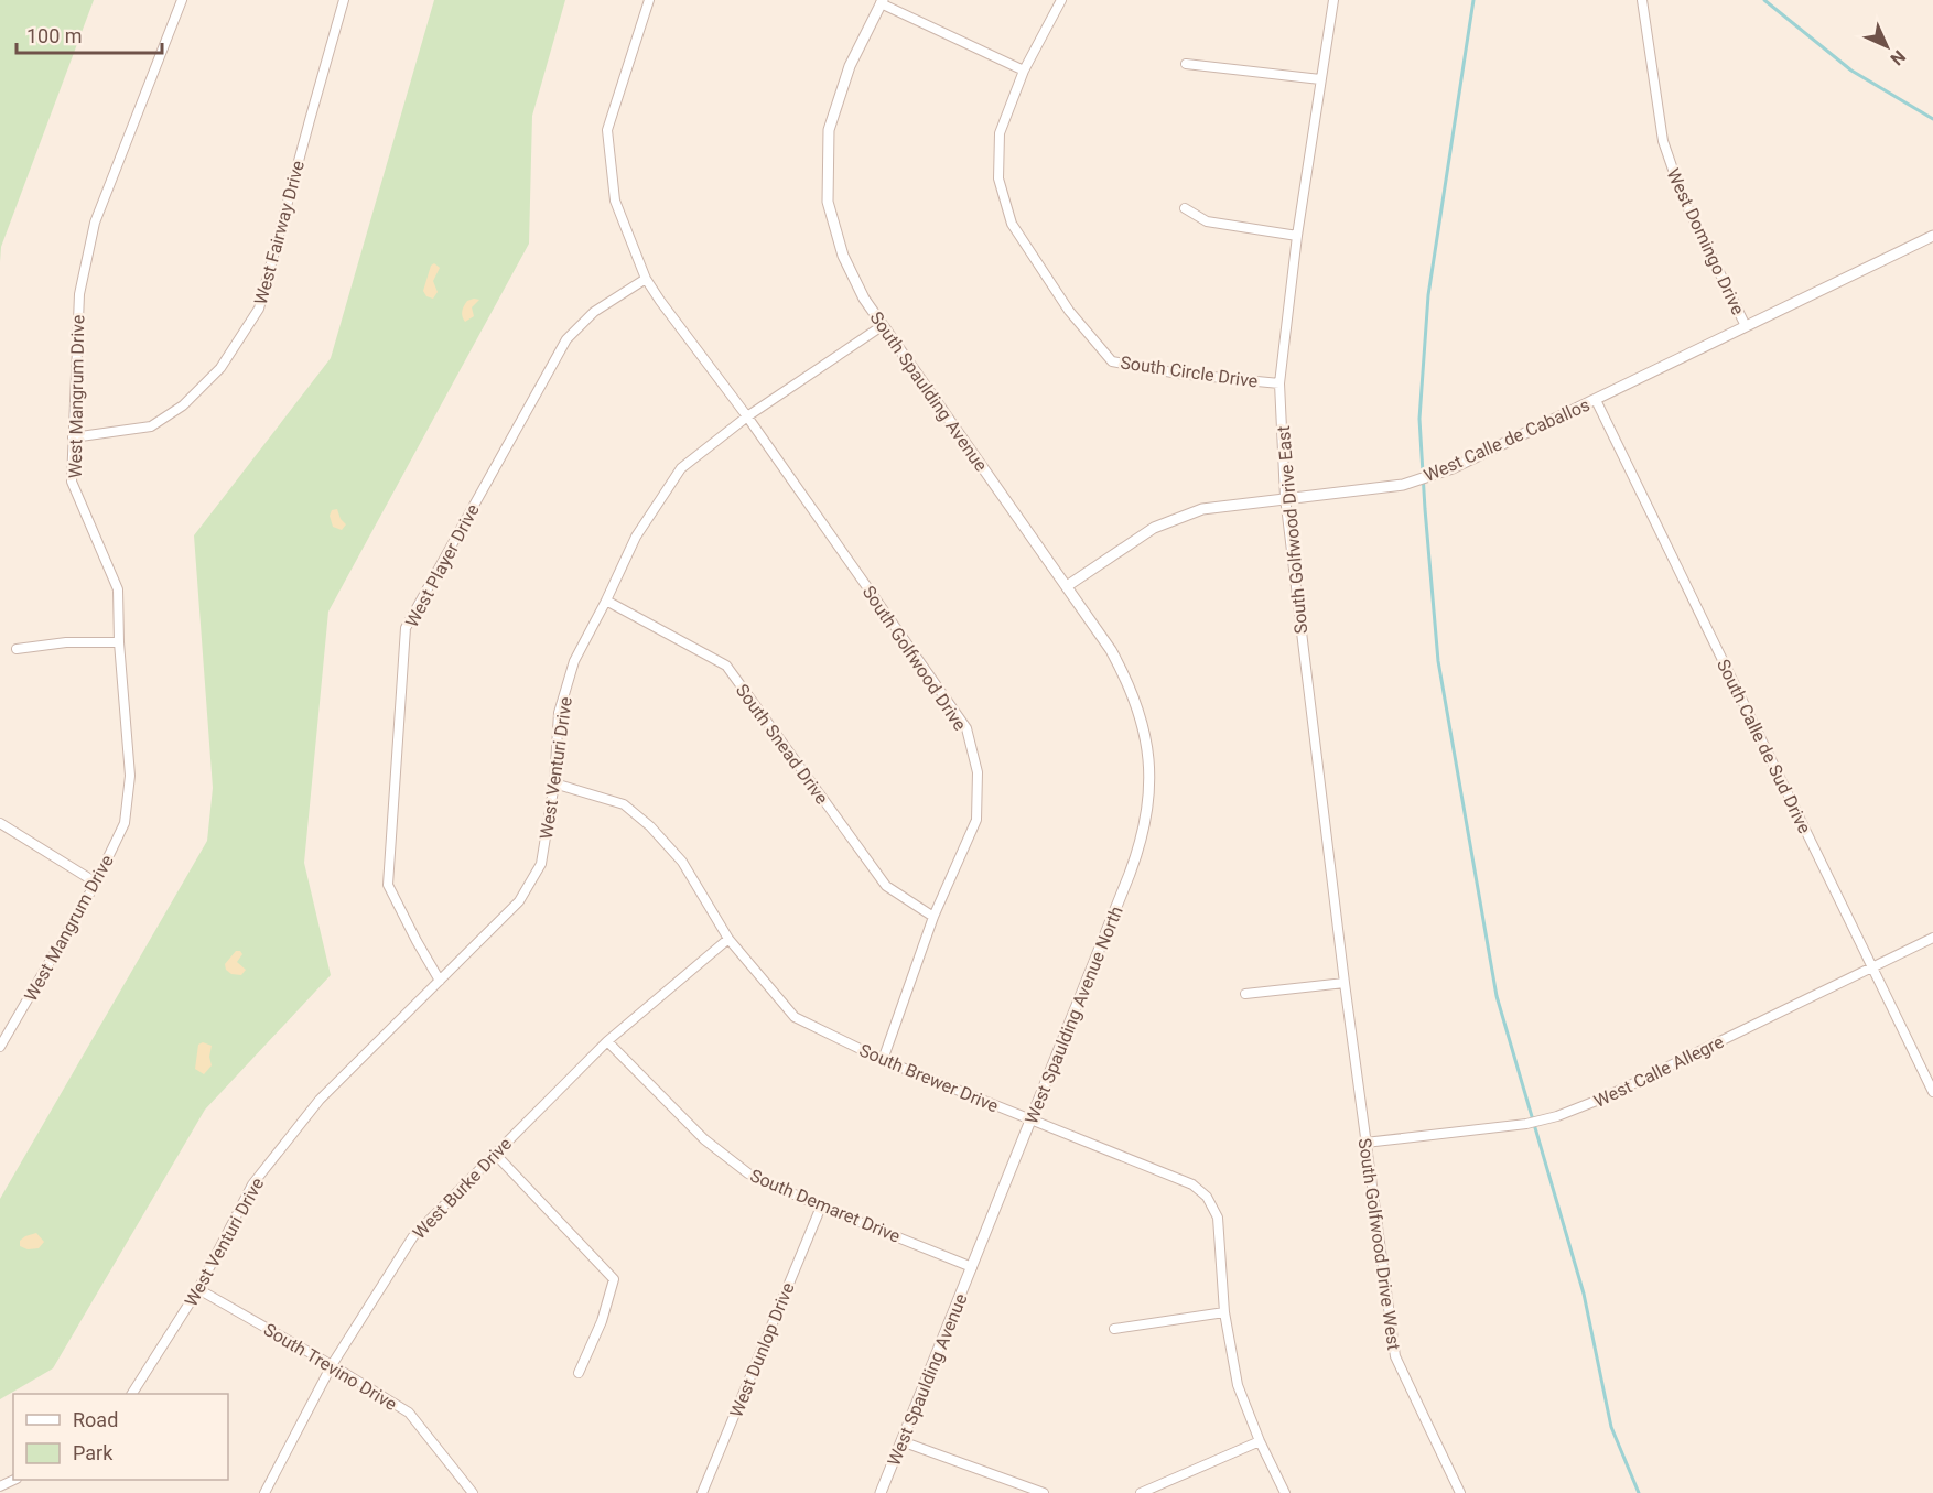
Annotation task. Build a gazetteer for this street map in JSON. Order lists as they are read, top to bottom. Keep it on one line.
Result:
{"streets":{"street":["West Fairway Drive","West Domingo Drive","South Circle Drive","South Spaulding Avenue","West Mangrum Drive","West Calle de Caballos","South Golfwood Drive East","West Player Drive","South Golfwood Drive","South Snead Drive","South Calle de Sud Drive","West Venturi Drive","West Spaulding Avenue North","West Calle Allegre","South Brewer Drive","West Burke Drive","South Demaret Drive","South Golfwood Drive West","West Dunlop Drive","South Trevino Drive","West Spaulding Avenue"]},"crossings":[["West Fairway Drive","West Mangrum Drive"],["West Domingo Drive","West Calle de Caballos"],["South Circle Drive","South Golfwood Drive East"],["South Spaulding Avenue","West Calle de Caballos"],["South Spaulding Avenue","West Venturi Drive"],["South Spaulding Avenue","West Spaulding Avenue North"],["West Calle de Caballos","South Golfwood Drive East"],["West Calle de Caballos","South Calle de Sud Drive"],["South Golfwood Drive East","South Golfwood Drive West"],["West Player Drive","South Golfwood Drive"],["West Player Drive","West Venturi Drive"],["South Golfwood Drive","South Snead Drive"],["South Golfwood Drive","West Venturi Drive"],["South Golfwood Drive","South Brewer Drive"],["South Snead Drive","West Venturi Drive"],["South Calle de Sud Drive","West Calle Allegre"],["West Venturi Drive","South Brewer Drive"],["West Venturi Drive","South Trevino Drive"],["West Spaulding Avenue North","South Brewer Drive"],["West Spaulding Avenue North","South Demaret Drive"],["West Spaulding Avenue North","West Spaulding Avenue"],["West Calle Allegre","South Golfwood Drive West"],["South Brewer Drive","West Burke Drive"],["West Burke Drive","South Demaret Drive"],["West Burke Drive","South Trevino Drive"],["South Demaret Drive","West Dunlop Drive"],["South Demaret Drive","West Spaulding Avenue"]],"legend":["Road","Park"],"scale_bar":"100 m","north":"bottom right"}
